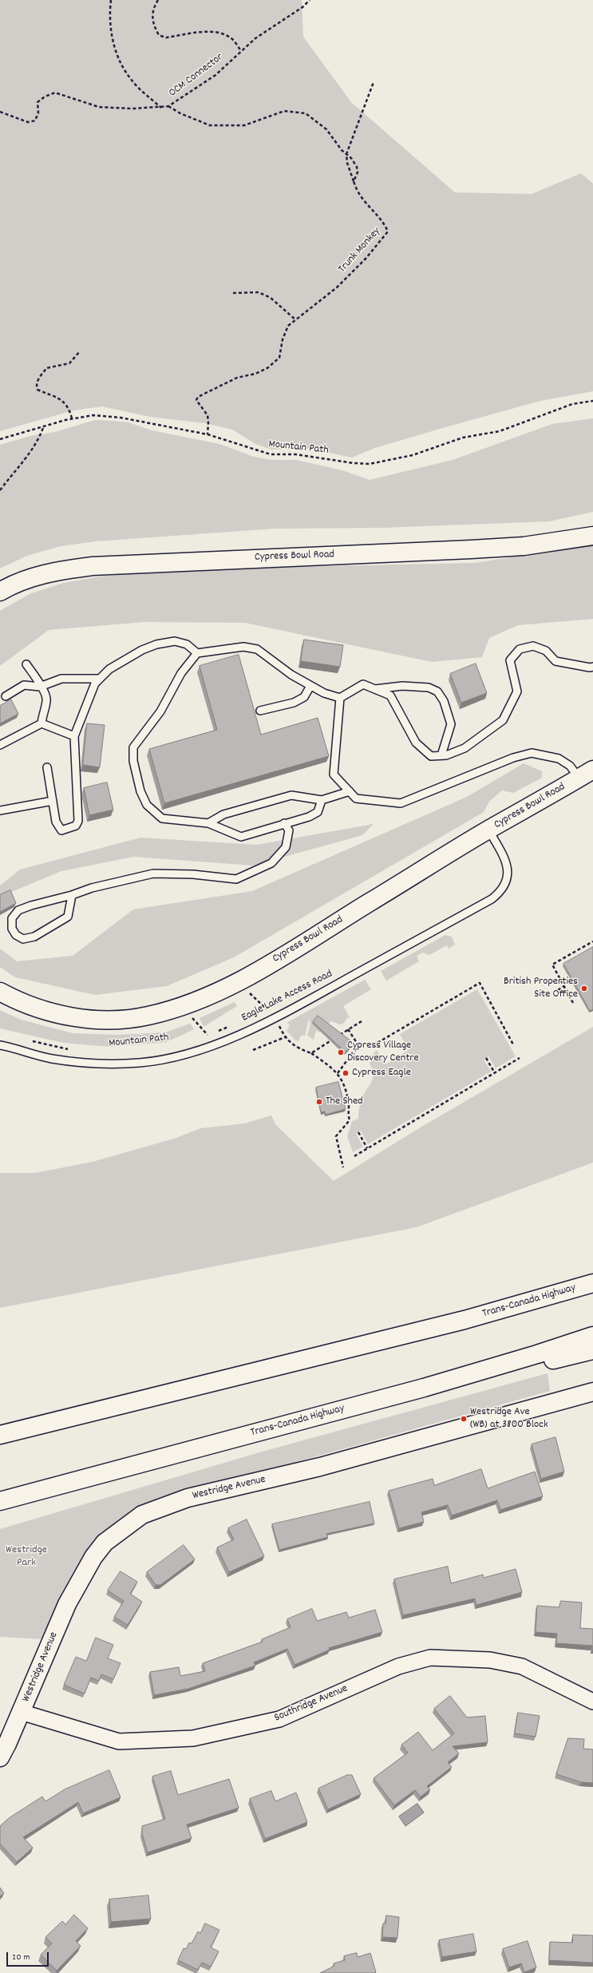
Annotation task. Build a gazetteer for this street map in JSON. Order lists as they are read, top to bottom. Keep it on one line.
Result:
{"streets":{"main road":["Cypress Bowl Road","Trans-Canada Highway","Westridge Avenue"],"street":["Southridge Avenue"],"lane":["Eagle Lake Access Road"],"path":["OCM Connector","Trunk Monkey","Mountain Path"]},"crossings":[["Trunk Monkey","Mountain Path"],["Cypress Bowl Road","Eagle Lake Access Road"],["Westridge Avenue","Southridge Avenue"]],"parks":["Westridge Park"],"places":["British Properties Site Office","Cypress Village Discovery Centre","Cypress Eagle","The Shed","Westridge Ave (WB) at 3800 Block"],"scale_bar":"20 m"}
